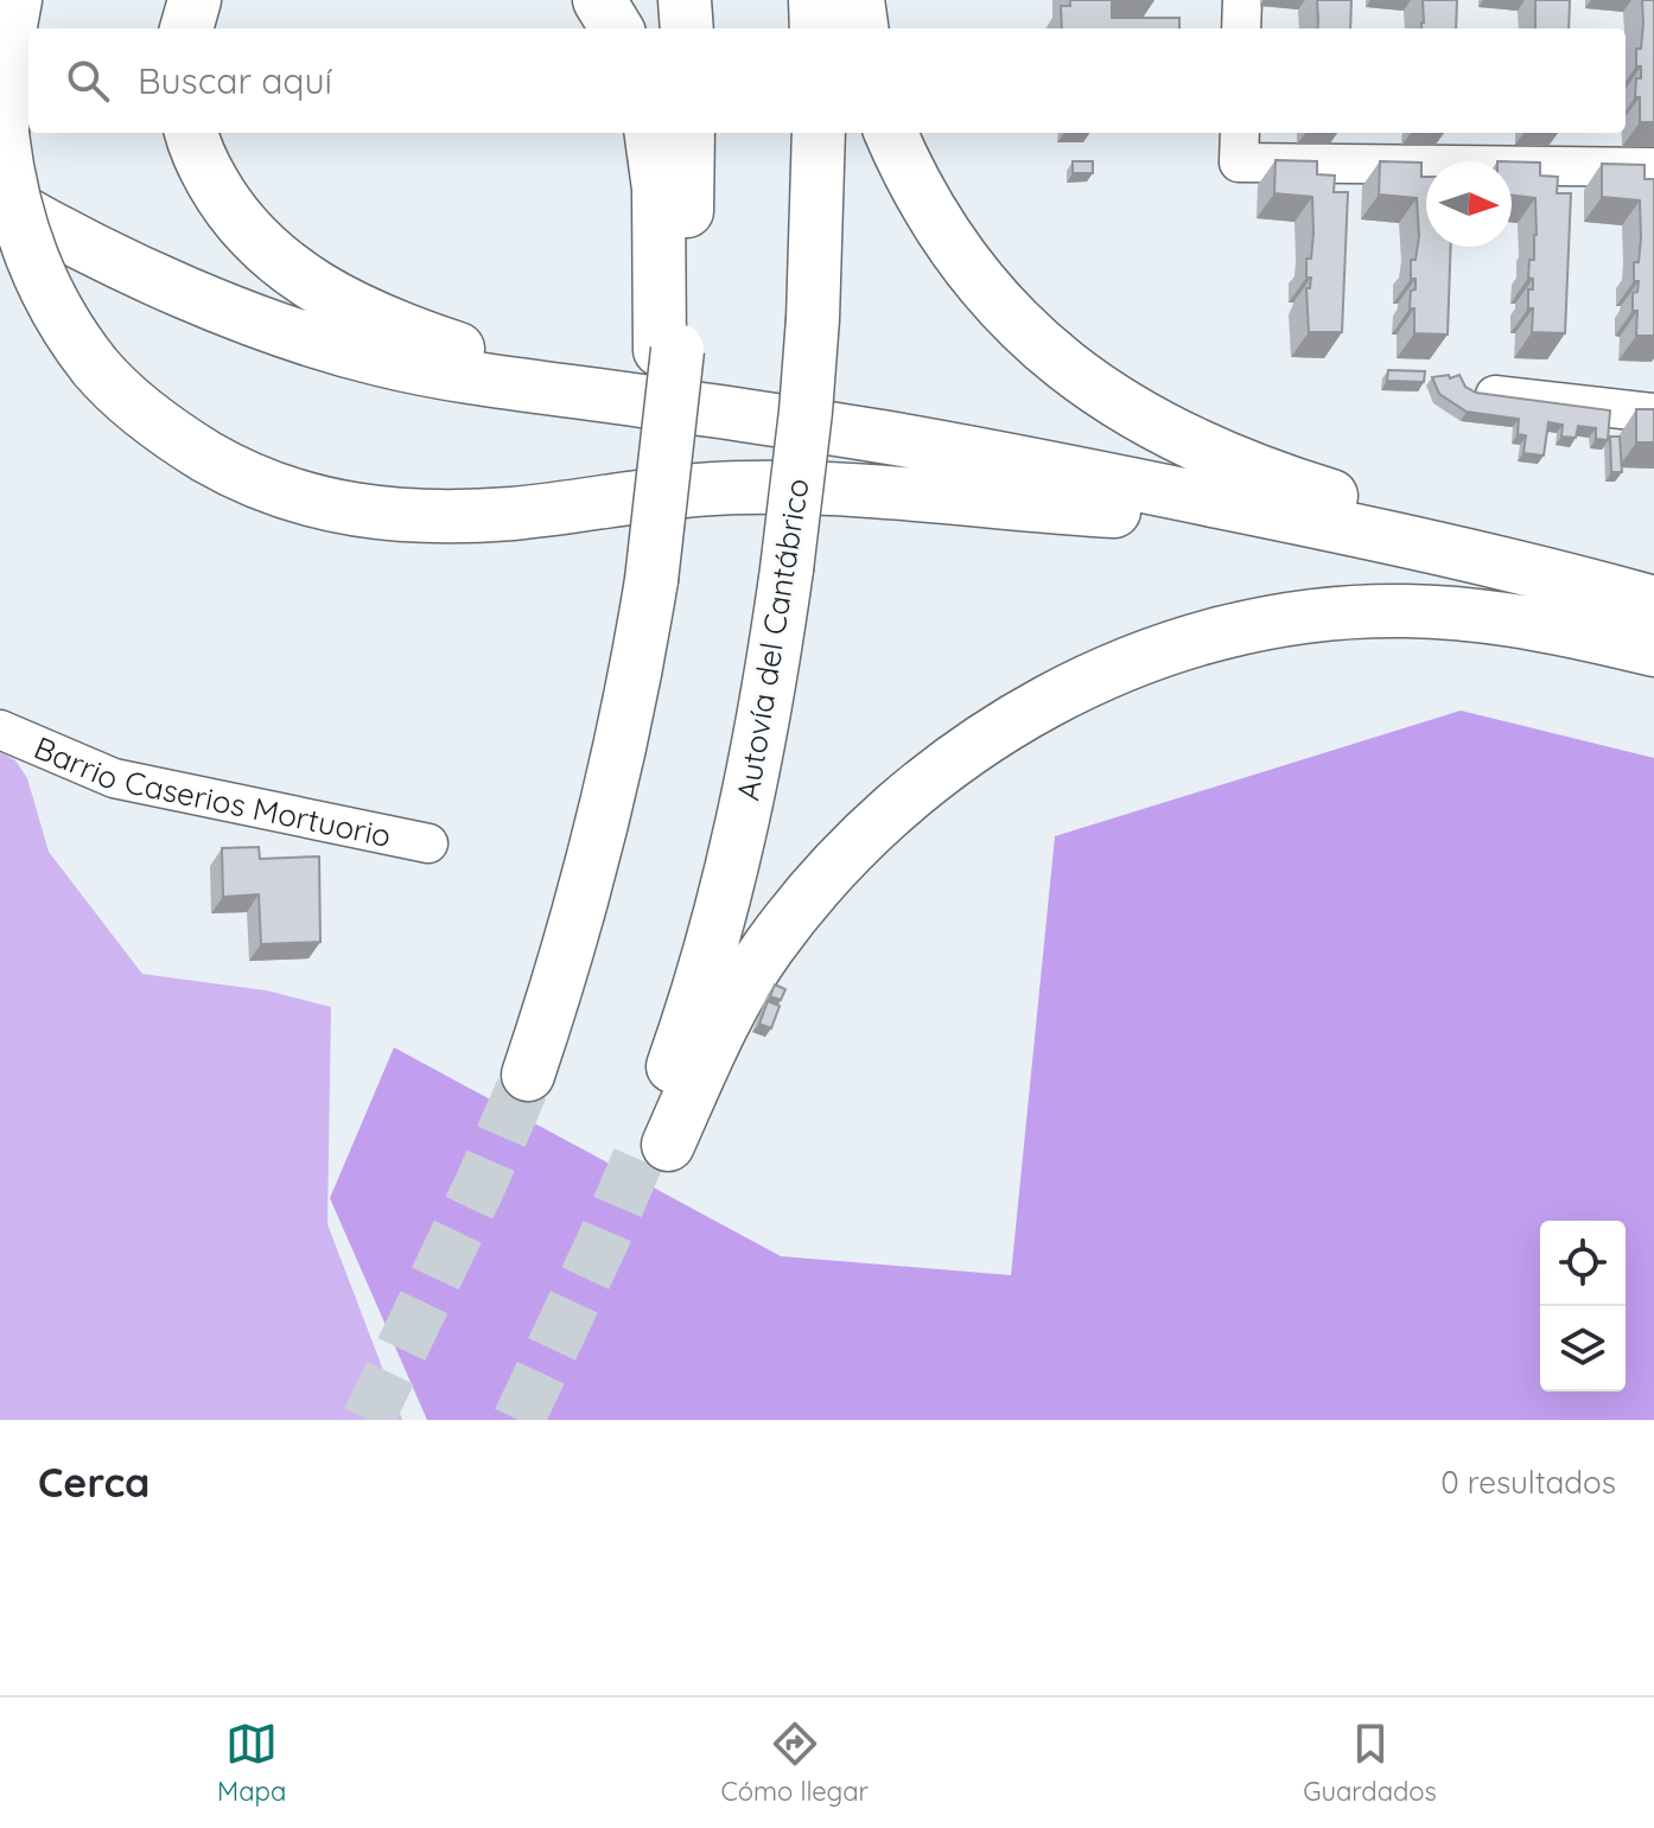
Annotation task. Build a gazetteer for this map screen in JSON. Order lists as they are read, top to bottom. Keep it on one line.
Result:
{"streets":{"highway":["Autovía del Cantábrico"],"street":["Barrio Caserios Mortuorio"]},"north":"right","page":{"search":"Buscar aquí","heading":["Cerca","0 resultados"],"nav":["Mapa","Cómo llegar","Guardados"]}}
